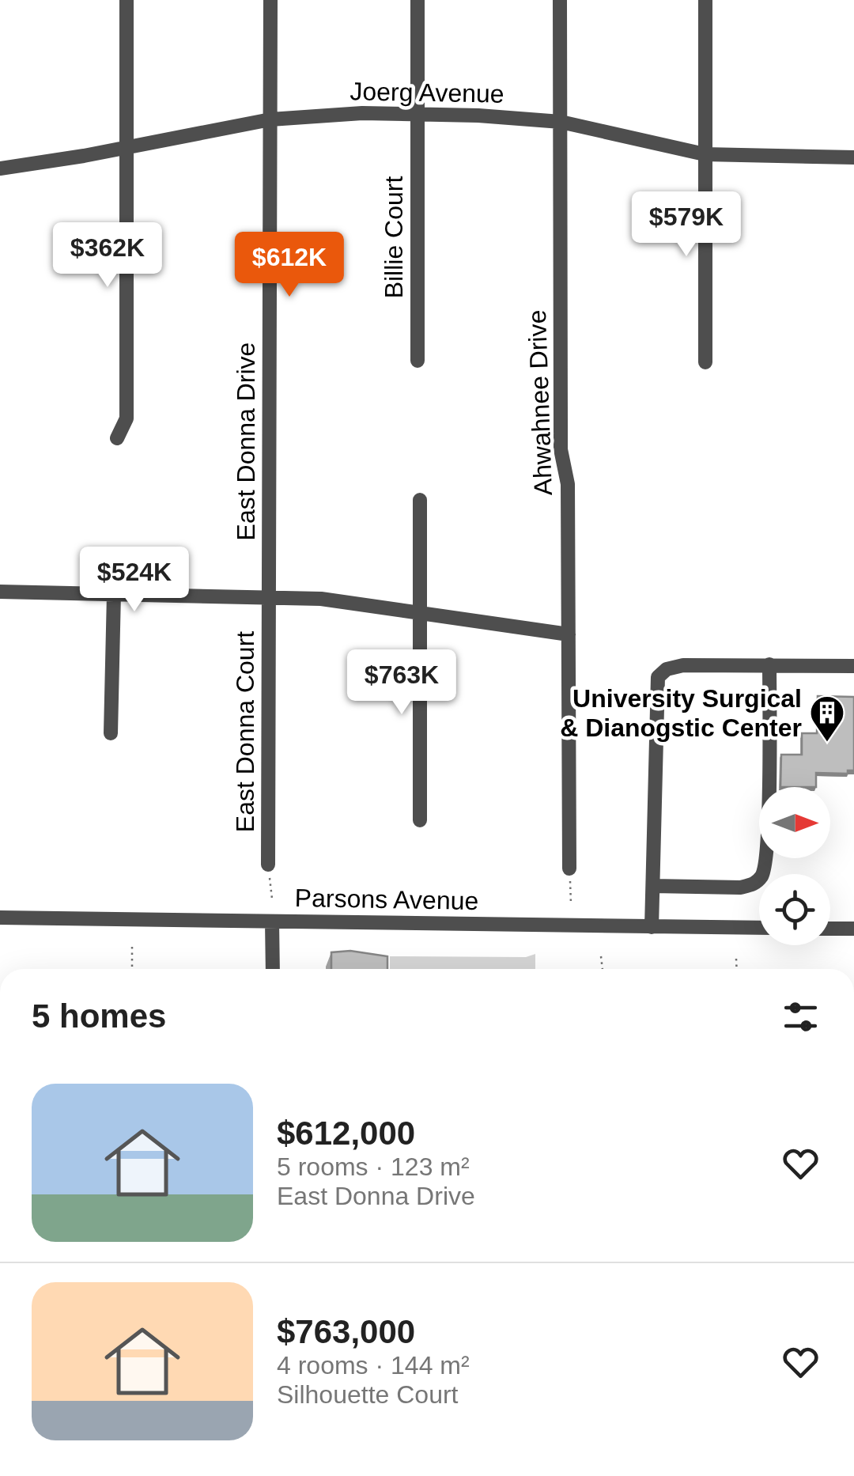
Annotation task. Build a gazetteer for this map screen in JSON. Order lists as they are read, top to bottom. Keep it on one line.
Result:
{"streets":{"street":["Joerg Avenue","Billie Court","Ahwahnee Drive","East Donna Drive","East Donna Court","Parsons Avenue"]},"crossings":[["Joerg Avenue","Billie Court"],["Joerg Avenue","Ahwahnee Drive"],["Joerg Avenue","East Donna Drive"],["East Donna Drive","East Donna Court"]],"places":{"building":["University Surgical & Dianogstic Center"]},"north":"right","page":{"price":["$579K","$362K","$612K","$524K","$763K"],"heading":"5 homes","list":[{"name":"$612,000","note":"5 rooms · 123 m² · East Donna Drive"},{"name":"$763,000","note":"4 rooms · 144 m² · Silhouette Court"}]}}
